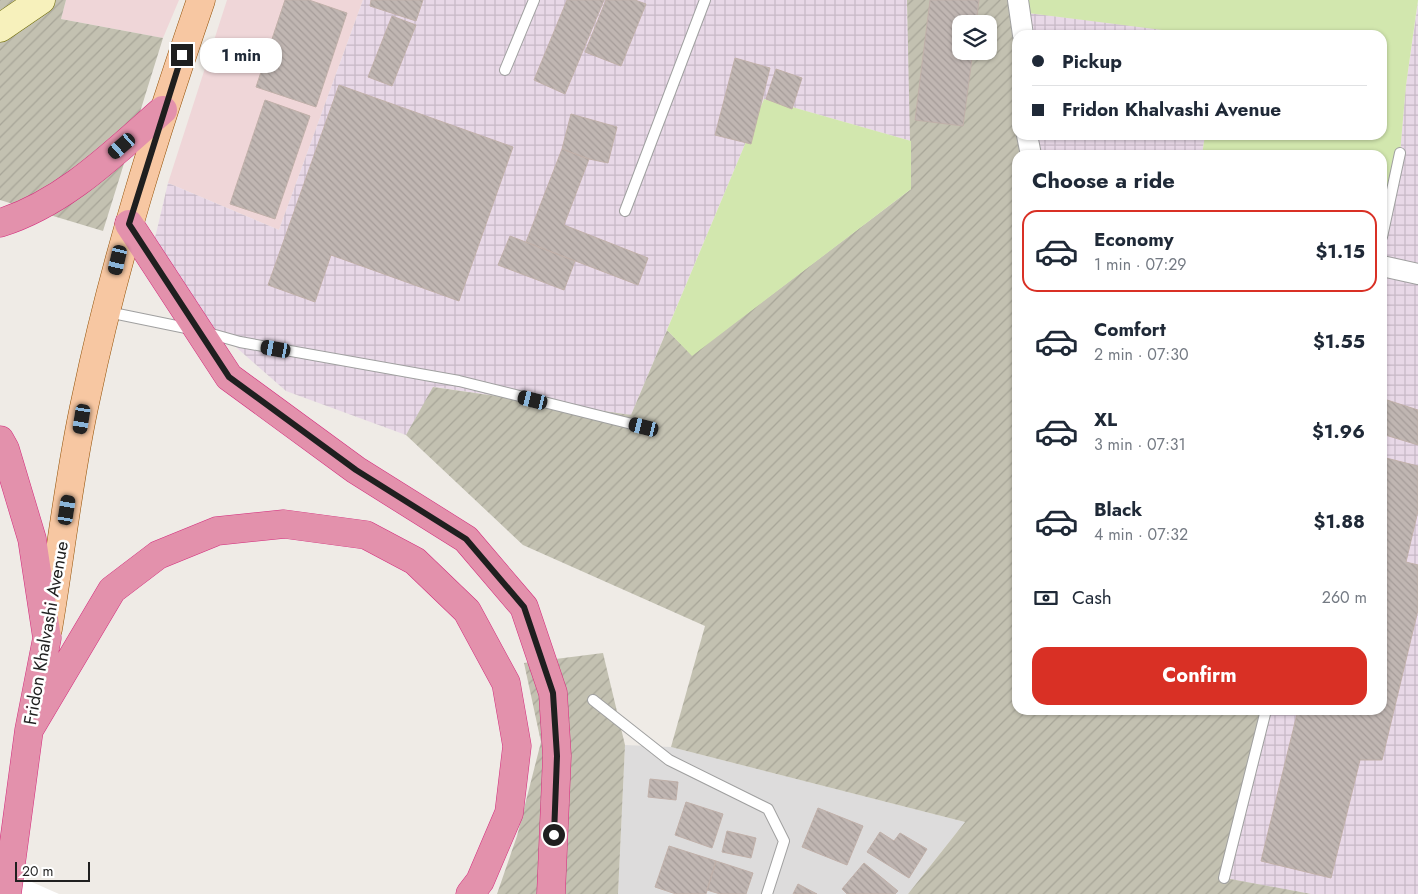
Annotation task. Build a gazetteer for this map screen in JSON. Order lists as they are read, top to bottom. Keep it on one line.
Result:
{"streets":{"highway":["Fridon Khalvashi Avenue"]},"scale_bar":"20 m","page":{"banner":["Pickup","Fridon Khalvashi Avenue"],"bubble":"1 min","heading":"Choose a ride","list":[{"name":"Economy","note":"1 min · 07:29","value":"$1.15"},{"name":"Comfort","note":"2 min · 07:30","value":"$1.55"},{"name":"XL","note":"3 min · 07:31","value":"$1.96"},{"name":"Black","note":"4 min · 07:32","value":"$1.88"}],"pay":["Cash","260 m"],"buttons":"Confirm","scale":"20 m"}}
